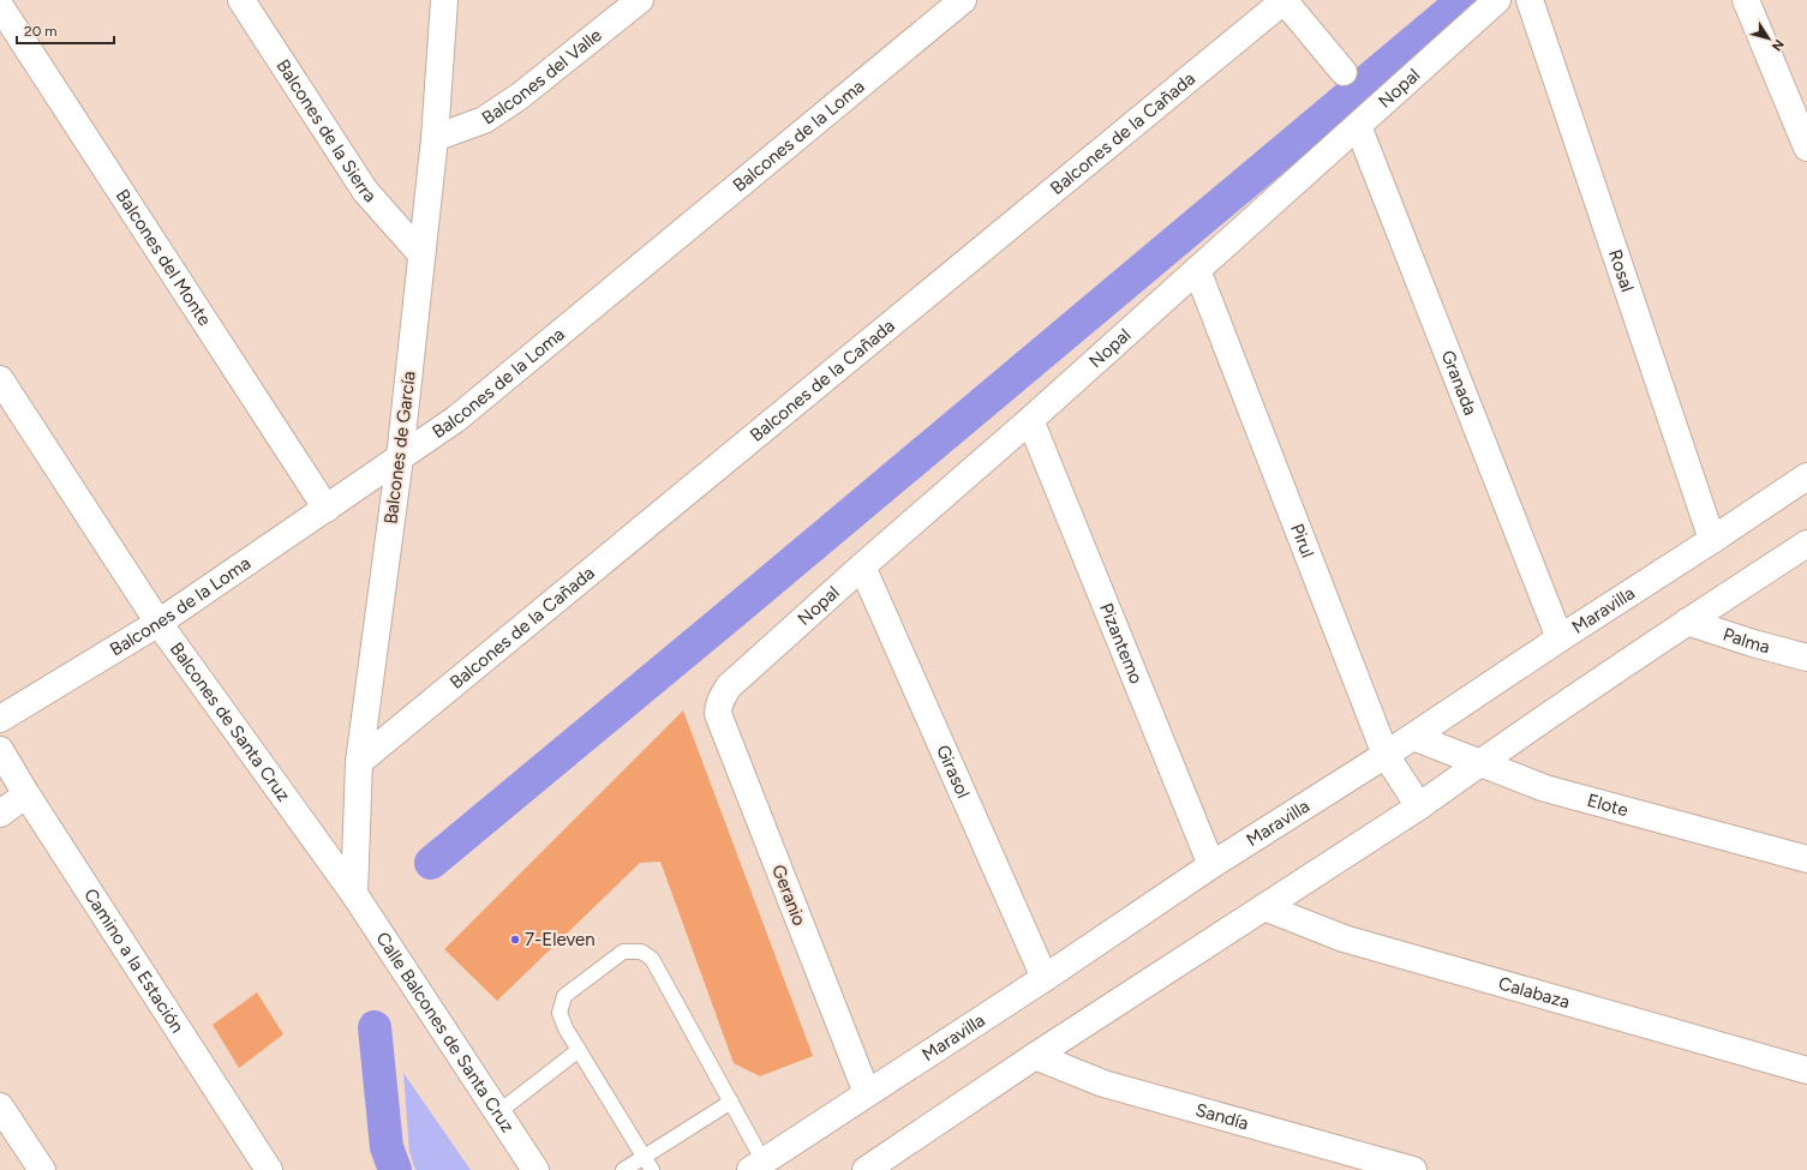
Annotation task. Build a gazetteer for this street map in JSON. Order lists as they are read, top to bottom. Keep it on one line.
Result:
{"streets":{"street":["Balcones del Valle","Nopal","Balcones de la Sierra","Balcones de la Cañada","Balcones de la Loma","Balcones del Monte","Rosal","Granada","Balcones de García","Pirul","Maravilla","Palma","Pizantemo","Balcones de Santa Cruz","Girasol","Elote","Geranio","Camino a la Estación","Calabaza","Calle Balcones de Santa Cruz","Sandía"]},"crossings":[["Balcones del Valle","Balcones de García"],["Nopal","Granada"],["Nopal","Pirul"],["Nopal","Pizantemo"],["Nopal","Girasol"],["Nopal","Geranio"],["Balcones de la Sierra","Balcones de García"],["Balcones de la Cañada","Balcones de García"],["Balcones de la Loma","Balcones del Monte"],["Balcones de la Loma","Balcones de García"],["Balcones de la Loma","Balcones de Santa Cruz"],["Rosal","Maravilla"],["Granada","Maravilla"],["Balcones de García","Balcones de Santa Cruz"],["Balcones de García","Calle Balcones de Santa Cruz"],["Pirul","Maravilla"],["Maravilla","Pizantemo"],["Maravilla","Girasol"],["Maravilla","Elote"],["Maravilla","Geranio"],["Balcones de Santa Cruz","Calle Balcones de Santa Cruz"]],"places":["7-Eleven"],"scale_bar":"20 m","north":"bottom right"}
